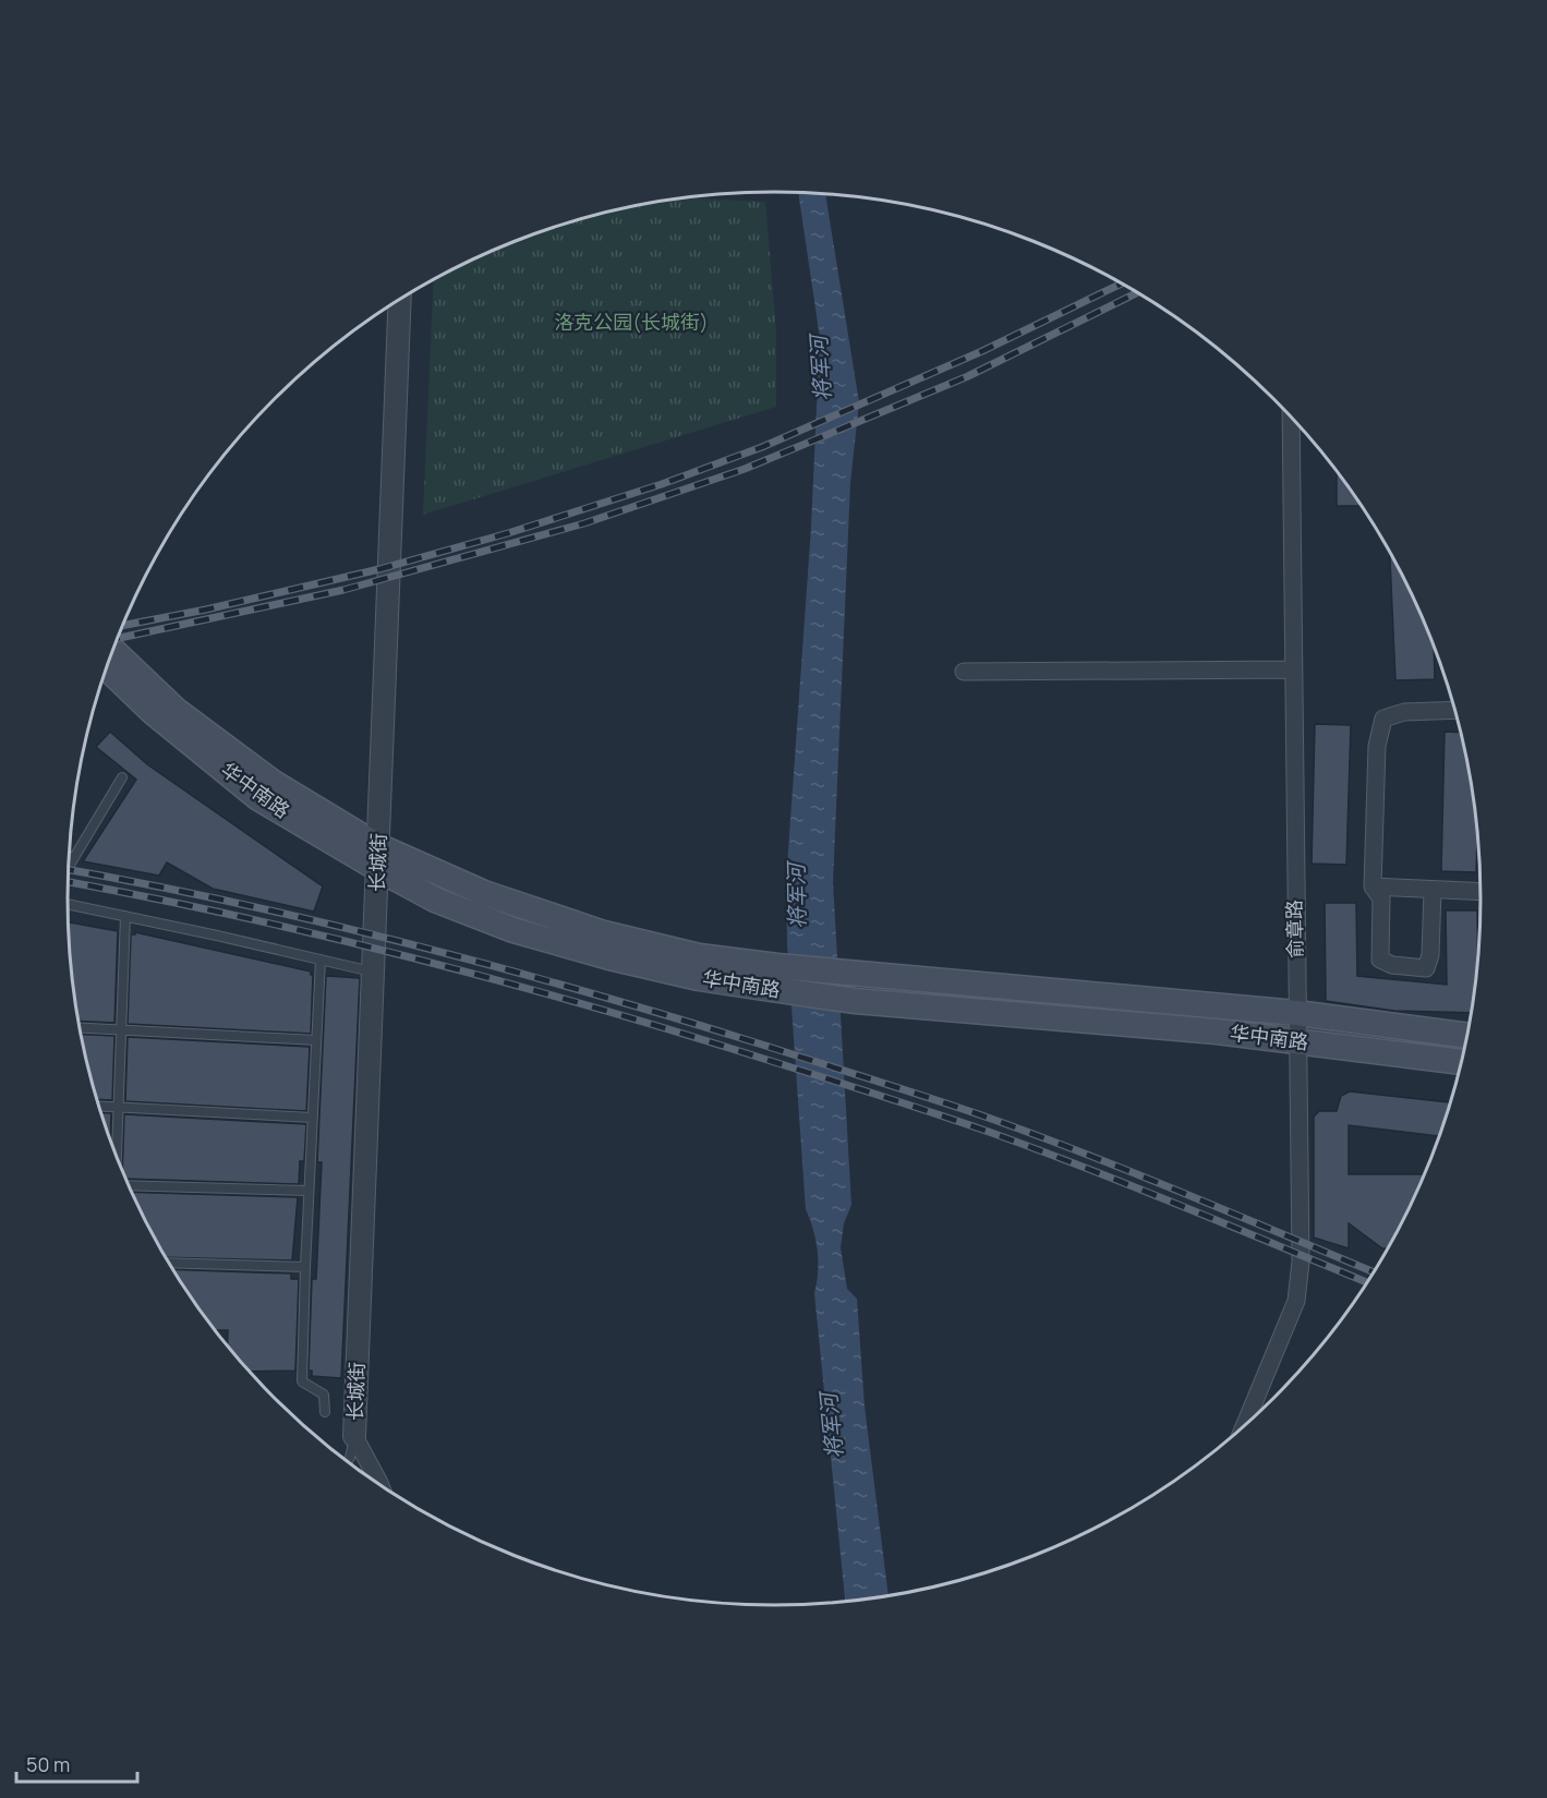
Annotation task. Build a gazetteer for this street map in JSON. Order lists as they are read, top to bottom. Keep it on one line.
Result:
{"streets":{"main road":["华中南路"],"street":["长城街","俞章路"]},"crossings":[["华中南路","长城街"],["华中南路","俞章路"]],"water":["将军河"],"parks":["洛克公园(长城街)"],"scale_bar":"50 m"}
